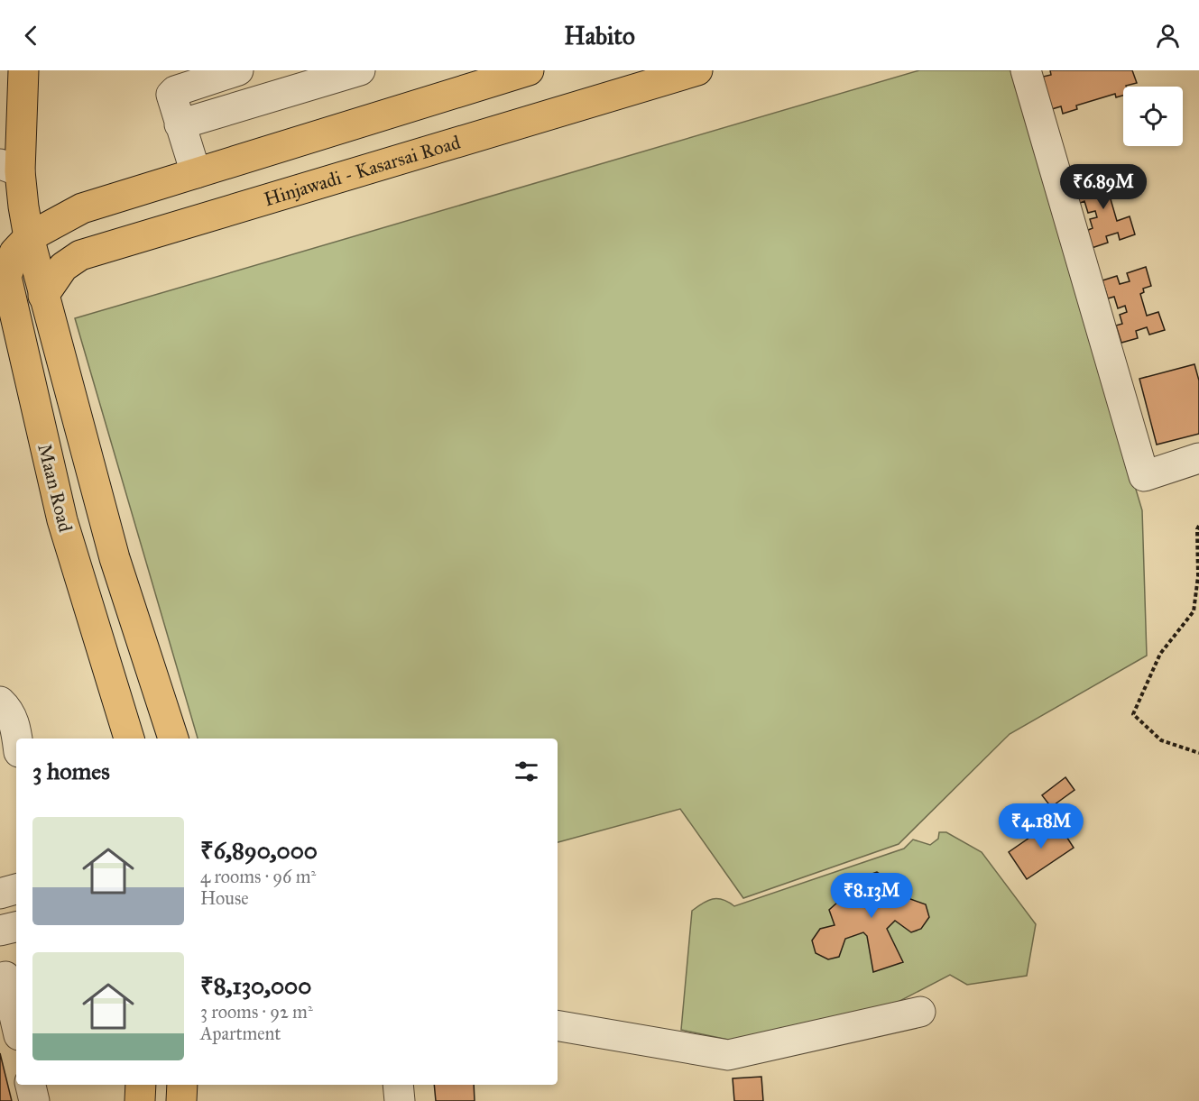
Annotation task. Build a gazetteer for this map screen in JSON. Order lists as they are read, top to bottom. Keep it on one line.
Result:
{"streets":{"main road":["Hinjawadi - Kasarsai Road","Maan Road"]},"crossings":[["Hinjawadi - Kasarsai Road","Maan Road"]],"page":{"header":"Habito","price":["₹6.89M","₹4.18M","₹8.13M"],"heading":"3 homes","list":[{"name":"₹6,890,000","note":"4 rooms · 96 m² · House"},{"name":"₹8,130,000","note":"3 rooms · 92 m² · Apartment"}]}}
